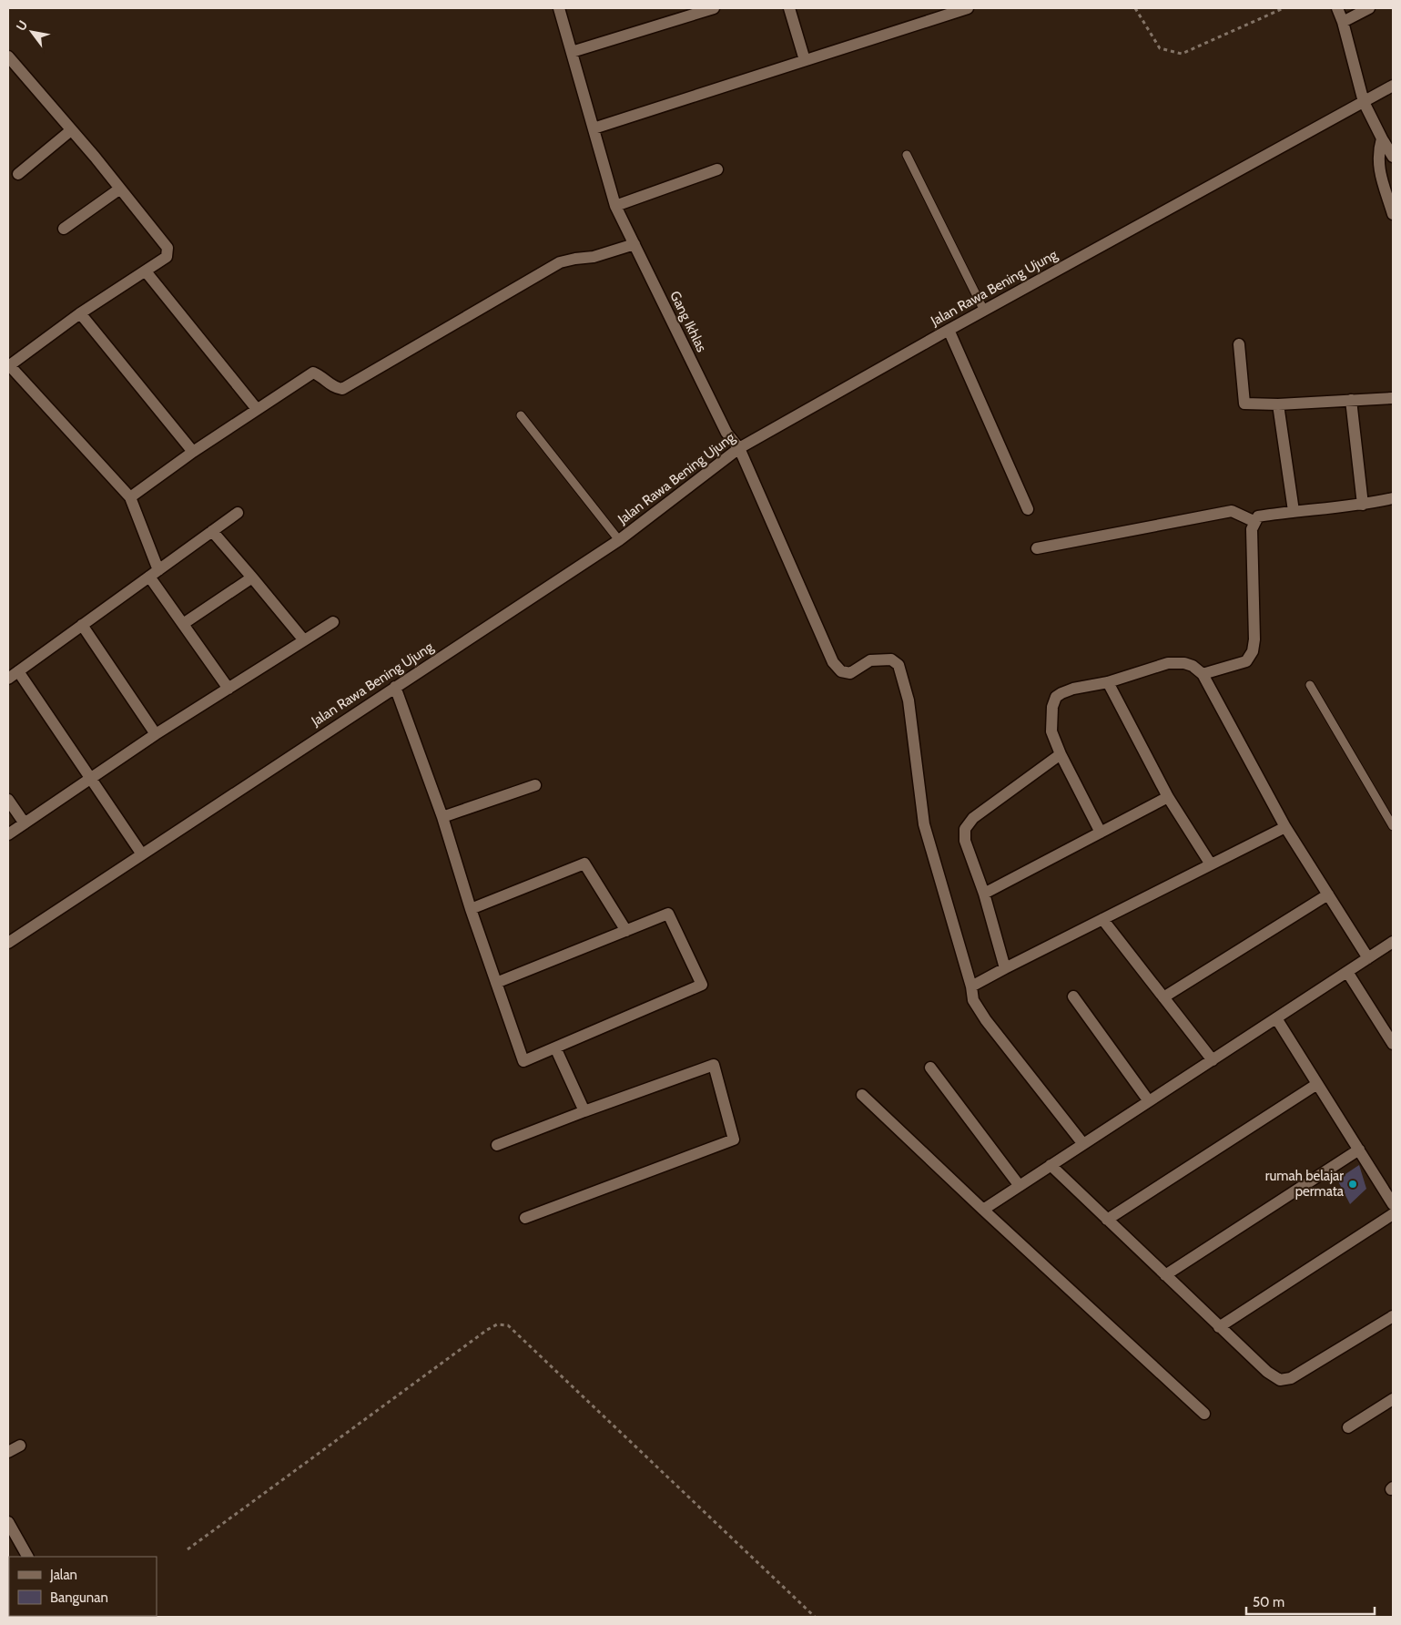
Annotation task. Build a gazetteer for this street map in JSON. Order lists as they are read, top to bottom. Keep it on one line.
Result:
{"streets":{"street":["Jalan Rawa Bening Ujung","Gang Ikhlas"]},"crossings":[["Jalan Rawa Bening Ujung","Gang Ikhlas"]],"places":["rumah belajar permata"],"legend":["Jalan","Bangunan"],"scale_bar":"50 m","north":"top left"}
